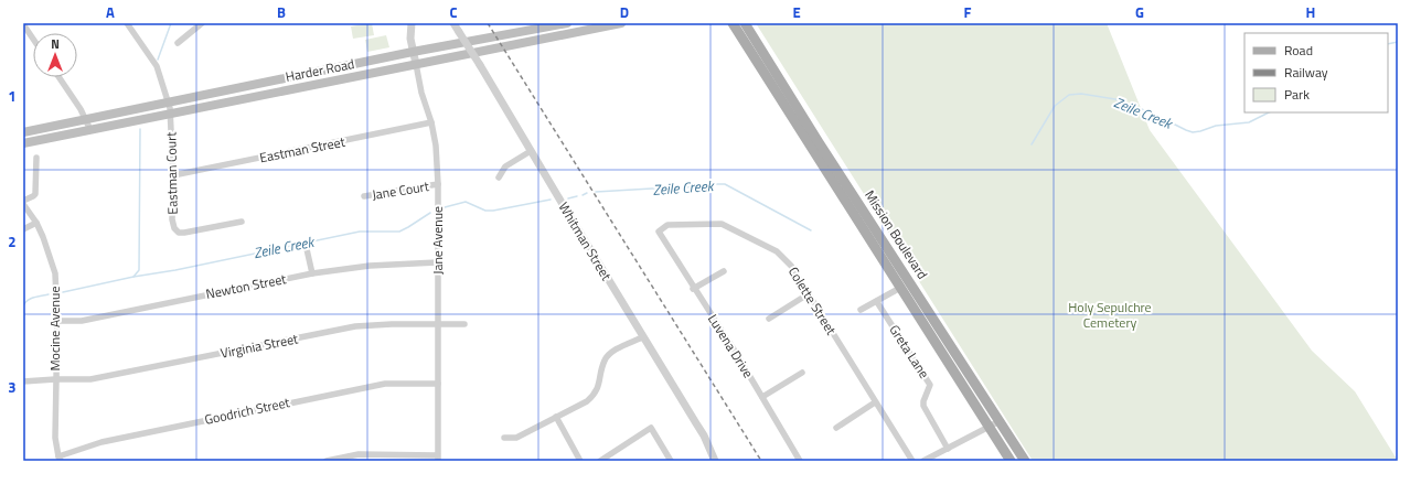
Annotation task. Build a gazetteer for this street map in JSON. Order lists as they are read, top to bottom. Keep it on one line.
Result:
{"streets":{"main road":["Harder Road","Mission Boulevard"],"street":["Eastman Street","Eastman Court","Jane Court","Jane Avenue","Whitman Street","Newton Street","Colette Street","Mocine Avenue","Virginia Street","Luvena Drive","Greta Lane","Goodrich Street"]},"crossings":[["Harder Road","Eastman Court"],["Harder Road","Jane Avenue"],["Eastman Street","Eastman Court"],["Eastman Street","Jane Avenue"],["Jane Court","Jane Avenue"],["Jane Avenue","Newton Street"],["Jane Avenue","Virginia Street"],["Jane Avenue","Goodrich Street"],["Newton Street","Mocine Avenue"],["Colette Street","Luvena Drive"],["Mocine Avenue","Virginia Street"],["Mocine Avenue","Goodrich Street"]],"water":["Zeile Creek"],"parks":["Holy Sepulchre Cemetery"],"legend":["Road","Railway","Park"],"north":"top","grid":{"columns":["A","B","C","D","E","F","G","H"],"rows":["1","2","3"]}}
